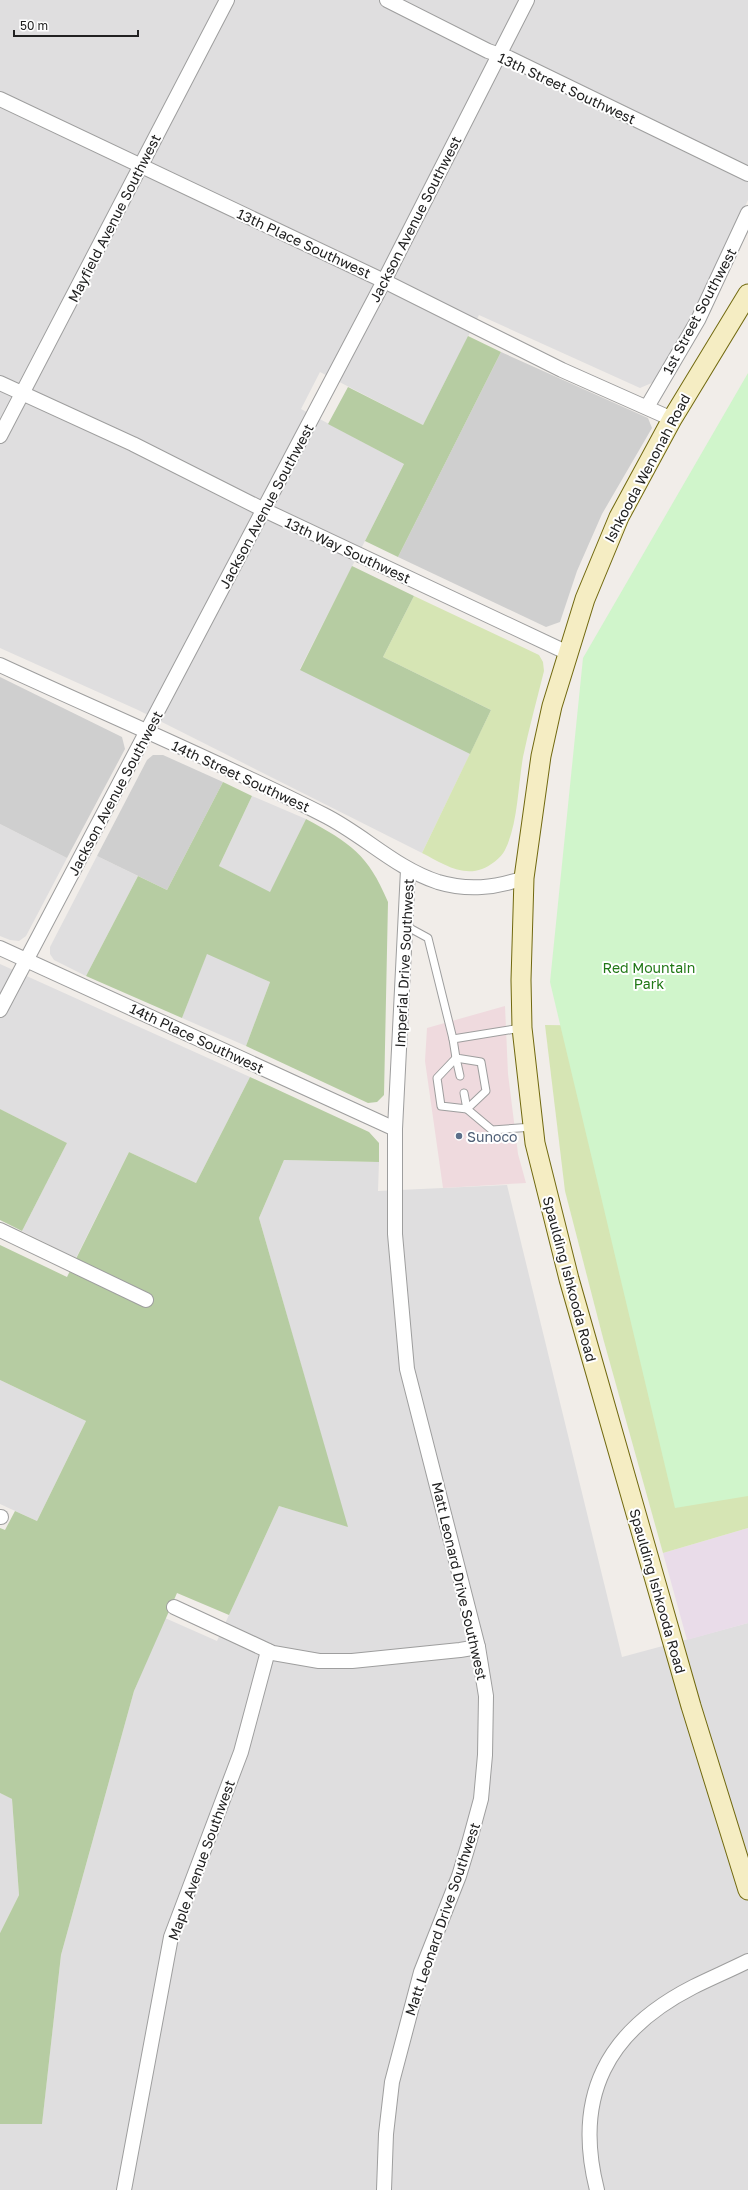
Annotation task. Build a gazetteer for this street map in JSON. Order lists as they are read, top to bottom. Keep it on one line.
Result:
{"streets":{"street":["13th Street Southwest","Mayfield Avenue Southwest","Jackson Avenue Southwest","13th Place Southwest","1st Street Southwest","Ishkooda Wenonah Road","13th Way Southwest","14th Street Southwest","Imperial Drive Southwest","14th Place Southwest","Spaulding Ishkooda Road","Matt Leonard Drive Southwest","Maple Avenue Southwest"]},"crossings":[["13th Street Southwest","Jackson Avenue Southwest"],["Mayfield Avenue Southwest","13th Place Southwest"],["Mayfield Avenue Southwest","13th Way Southwest"],["Jackson Avenue Southwest","13th Place Southwest"],["Jackson Avenue Southwest","13th Way Southwest"],["Jackson Avenue Southwest","14th Street Southwest"],["Jackson Avenue Southwest","14th Place Southwest"],["13th Place Southwest","1st Street Southwest"],["13th Place Southwest","Ishkooda Wenonah Road"],["Ishkooda Wenonah Road","13th Way Southwest"],["Ishkooda Wenonah Road","Spaulding Ishkooda Road"],["13th Way Southwest","Spaulding Ishkooda Road"],["14th Street Southwest","Imperial Drive Southwest"],["Imperial Drive Southwest","14th Place Southwest"],["Imperial Drive Southwest","Spaulding Ishkooda Road"],["Imperial Drive Southwest","Matt Leonard Drive Southwest"],["14th Place Southwest","Matt Leonard Drive Southwest"]],"parks":["Red Mountain Park"],"places":["Sunoco"],"scale_bar":"50 m"}
